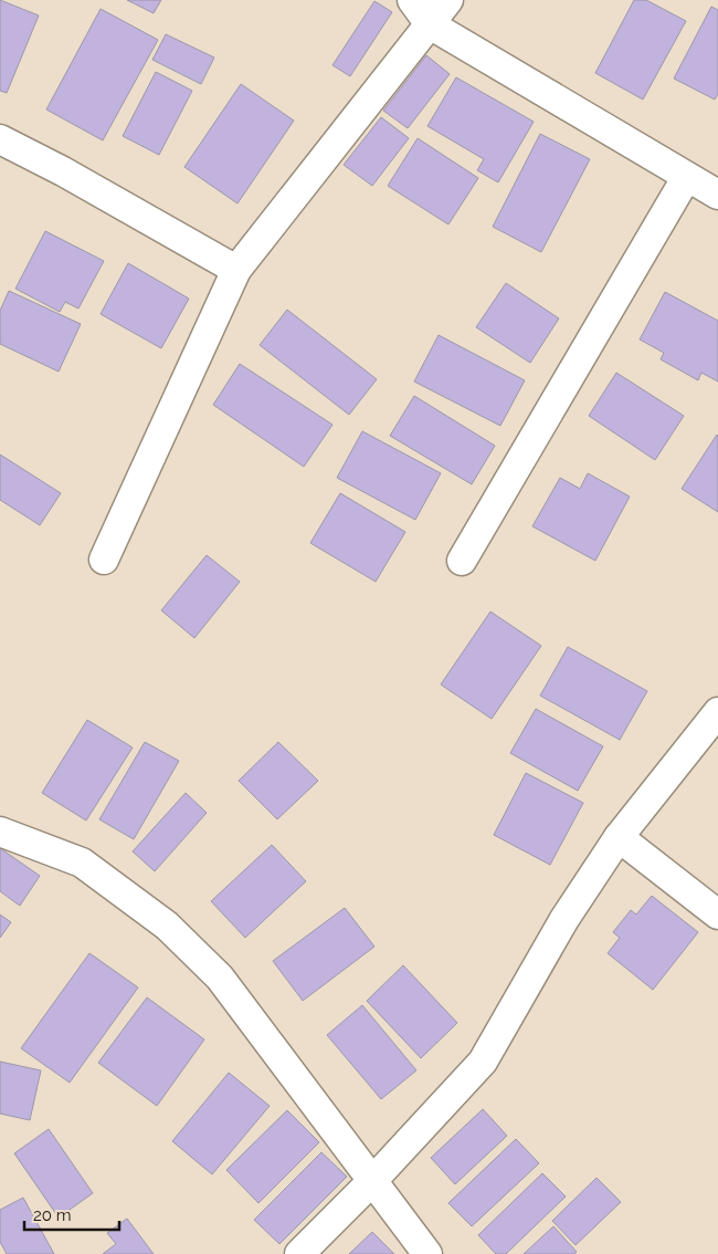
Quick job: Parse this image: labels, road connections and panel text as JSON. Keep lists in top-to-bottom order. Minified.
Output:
{"scale_bar":"20 m"}
